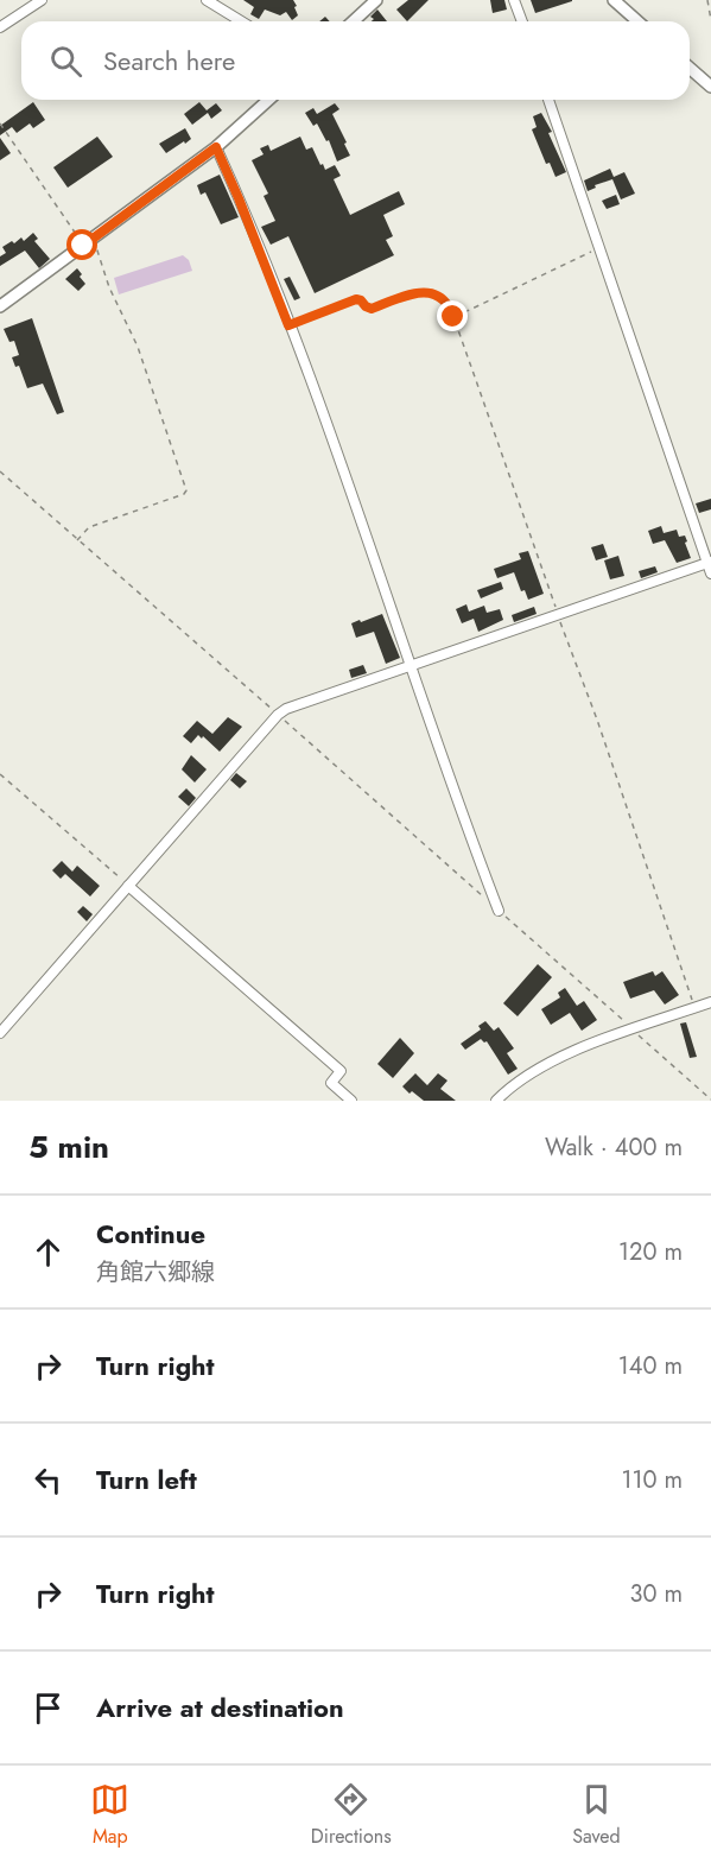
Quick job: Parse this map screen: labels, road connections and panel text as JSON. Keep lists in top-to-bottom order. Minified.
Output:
{"page":{"search":"Search here","heading":["5 min","Walk · 400 m"],"list":[["Continue","角館六郷線","120 m"],["Turn right","140 m"],["Turn left","110 m"],["Turn right","30 m"],"Arrive at destination"],"nav":["Map","Directions","Saved"]}}
